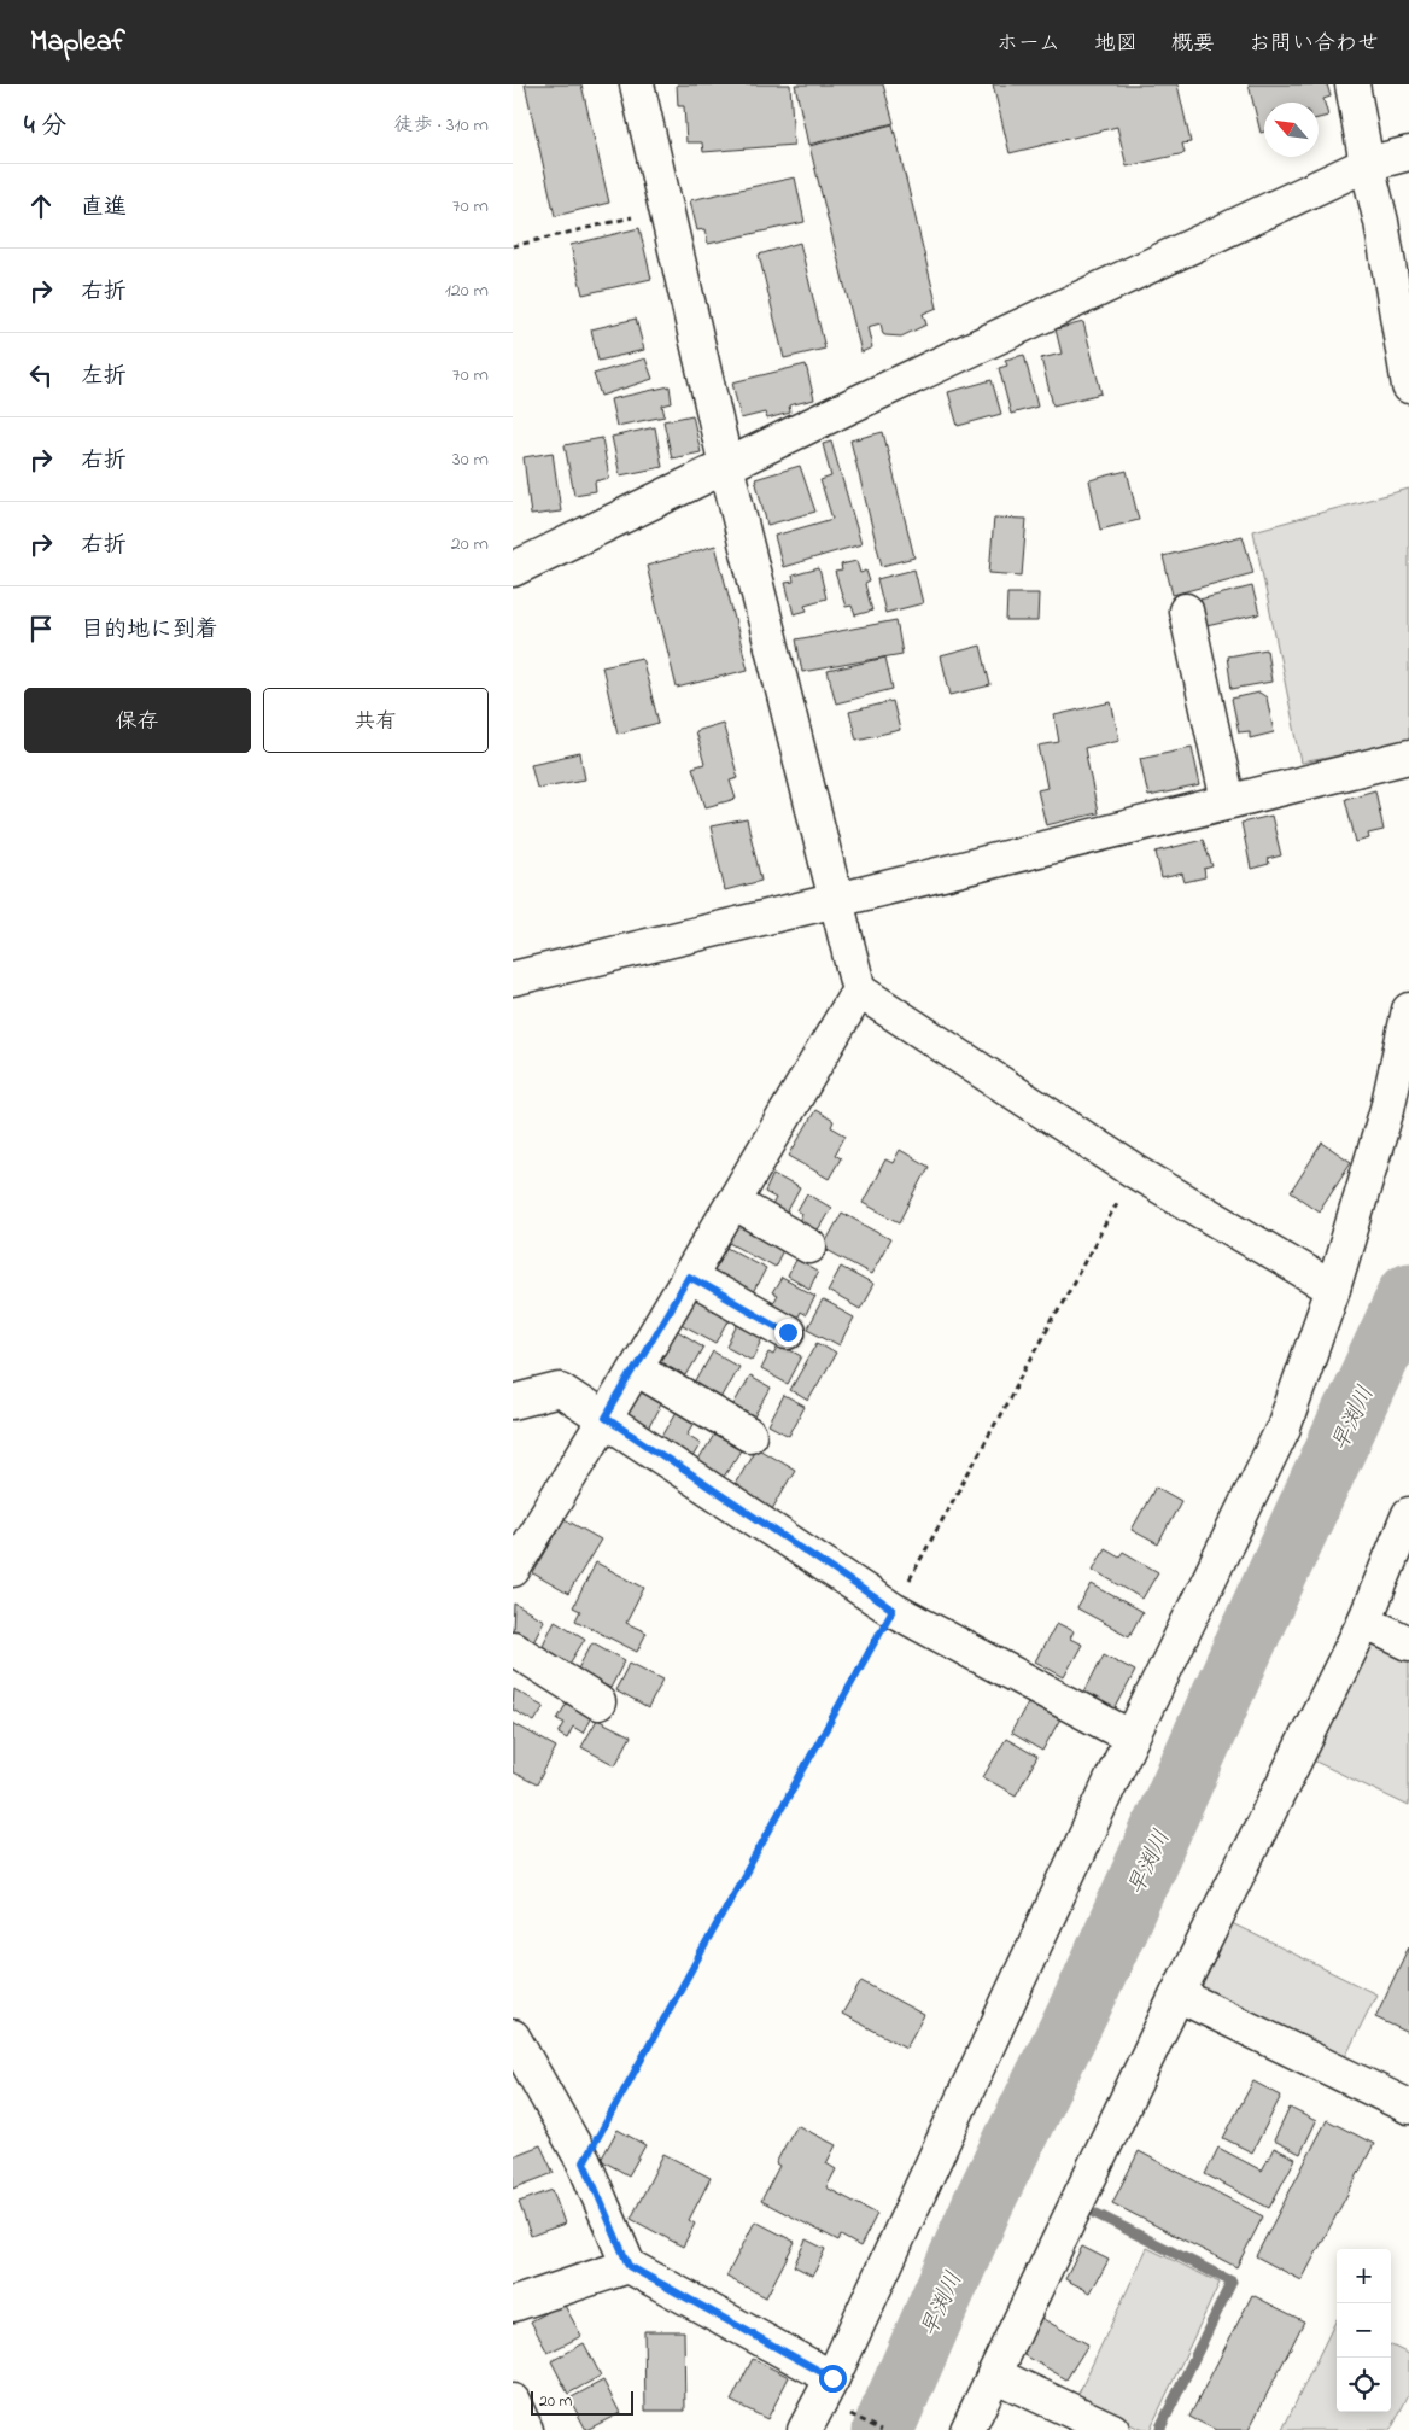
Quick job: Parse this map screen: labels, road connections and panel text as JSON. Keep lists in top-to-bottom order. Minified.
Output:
{"water":["早渕川"],"scale_bar":"20 m","north":"top left","page":{"header":"Mapleaf","nav":["ホーム","地図","概要","お問い合わせ"],"heading":["4 分","徒歩 · 310 m"],"list":[["直進","70 m"],["右折","120 m"],["左折","70 m"],["右折","30 m"],["右折","20 m"],"目的地に到着"],"buttons":["保存","共有"],"map_buttons":["+","−"],"scale":"20 m"}}
